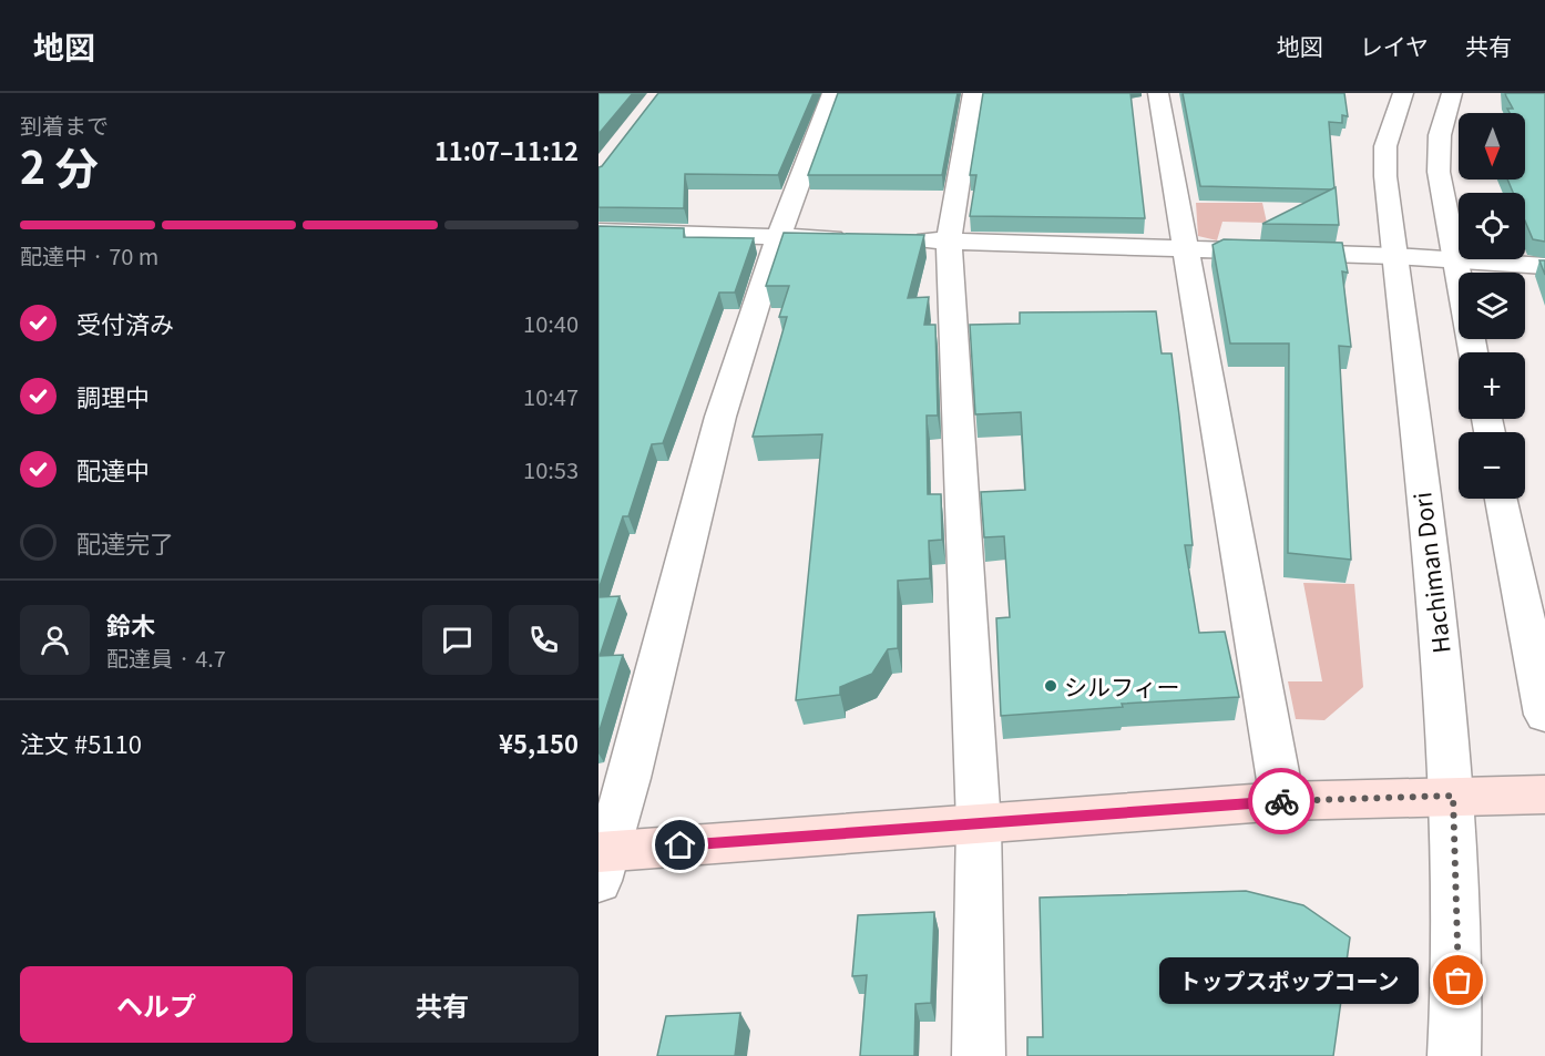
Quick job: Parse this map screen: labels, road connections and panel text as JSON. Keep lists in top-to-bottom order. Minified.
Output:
{"streets":{"street":["Hachiman Dori"]},"places":["シルフィー","トップスポップコーン"],"north":"bottom","page":{"header":"地図","nav":["地図","レイヤ","共有"],"heading":["2 分","到着まで","11:07–11:12"],"panel":["鈴木","配達員 · 4.7","注文 #5110","¥5,150"],"map_buttons":["+","−"],"bar":"配達中 · 70 m","list":[["受付済み","10:40"],["調理中","10:47"],["配達中","10:53"],"配達完了"],"buttons":["ヘルプ","共有"],"bubble":"トップスポップコーン"}}
